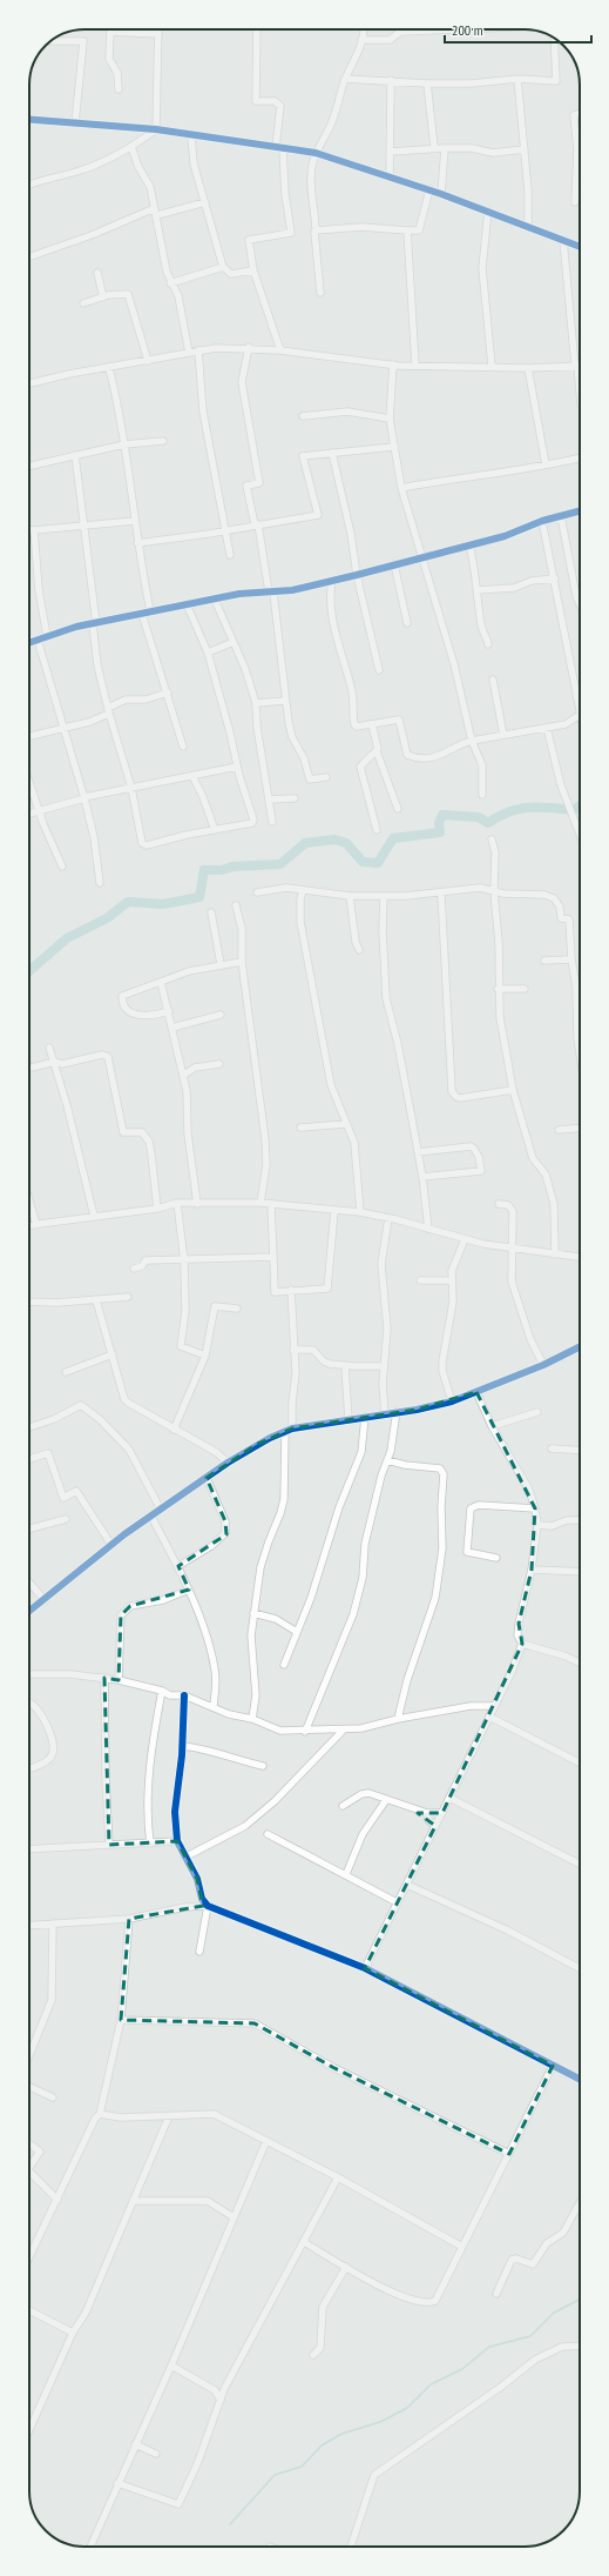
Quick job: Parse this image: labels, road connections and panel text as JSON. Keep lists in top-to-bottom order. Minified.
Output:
{"scale_bar":"200 m"}
